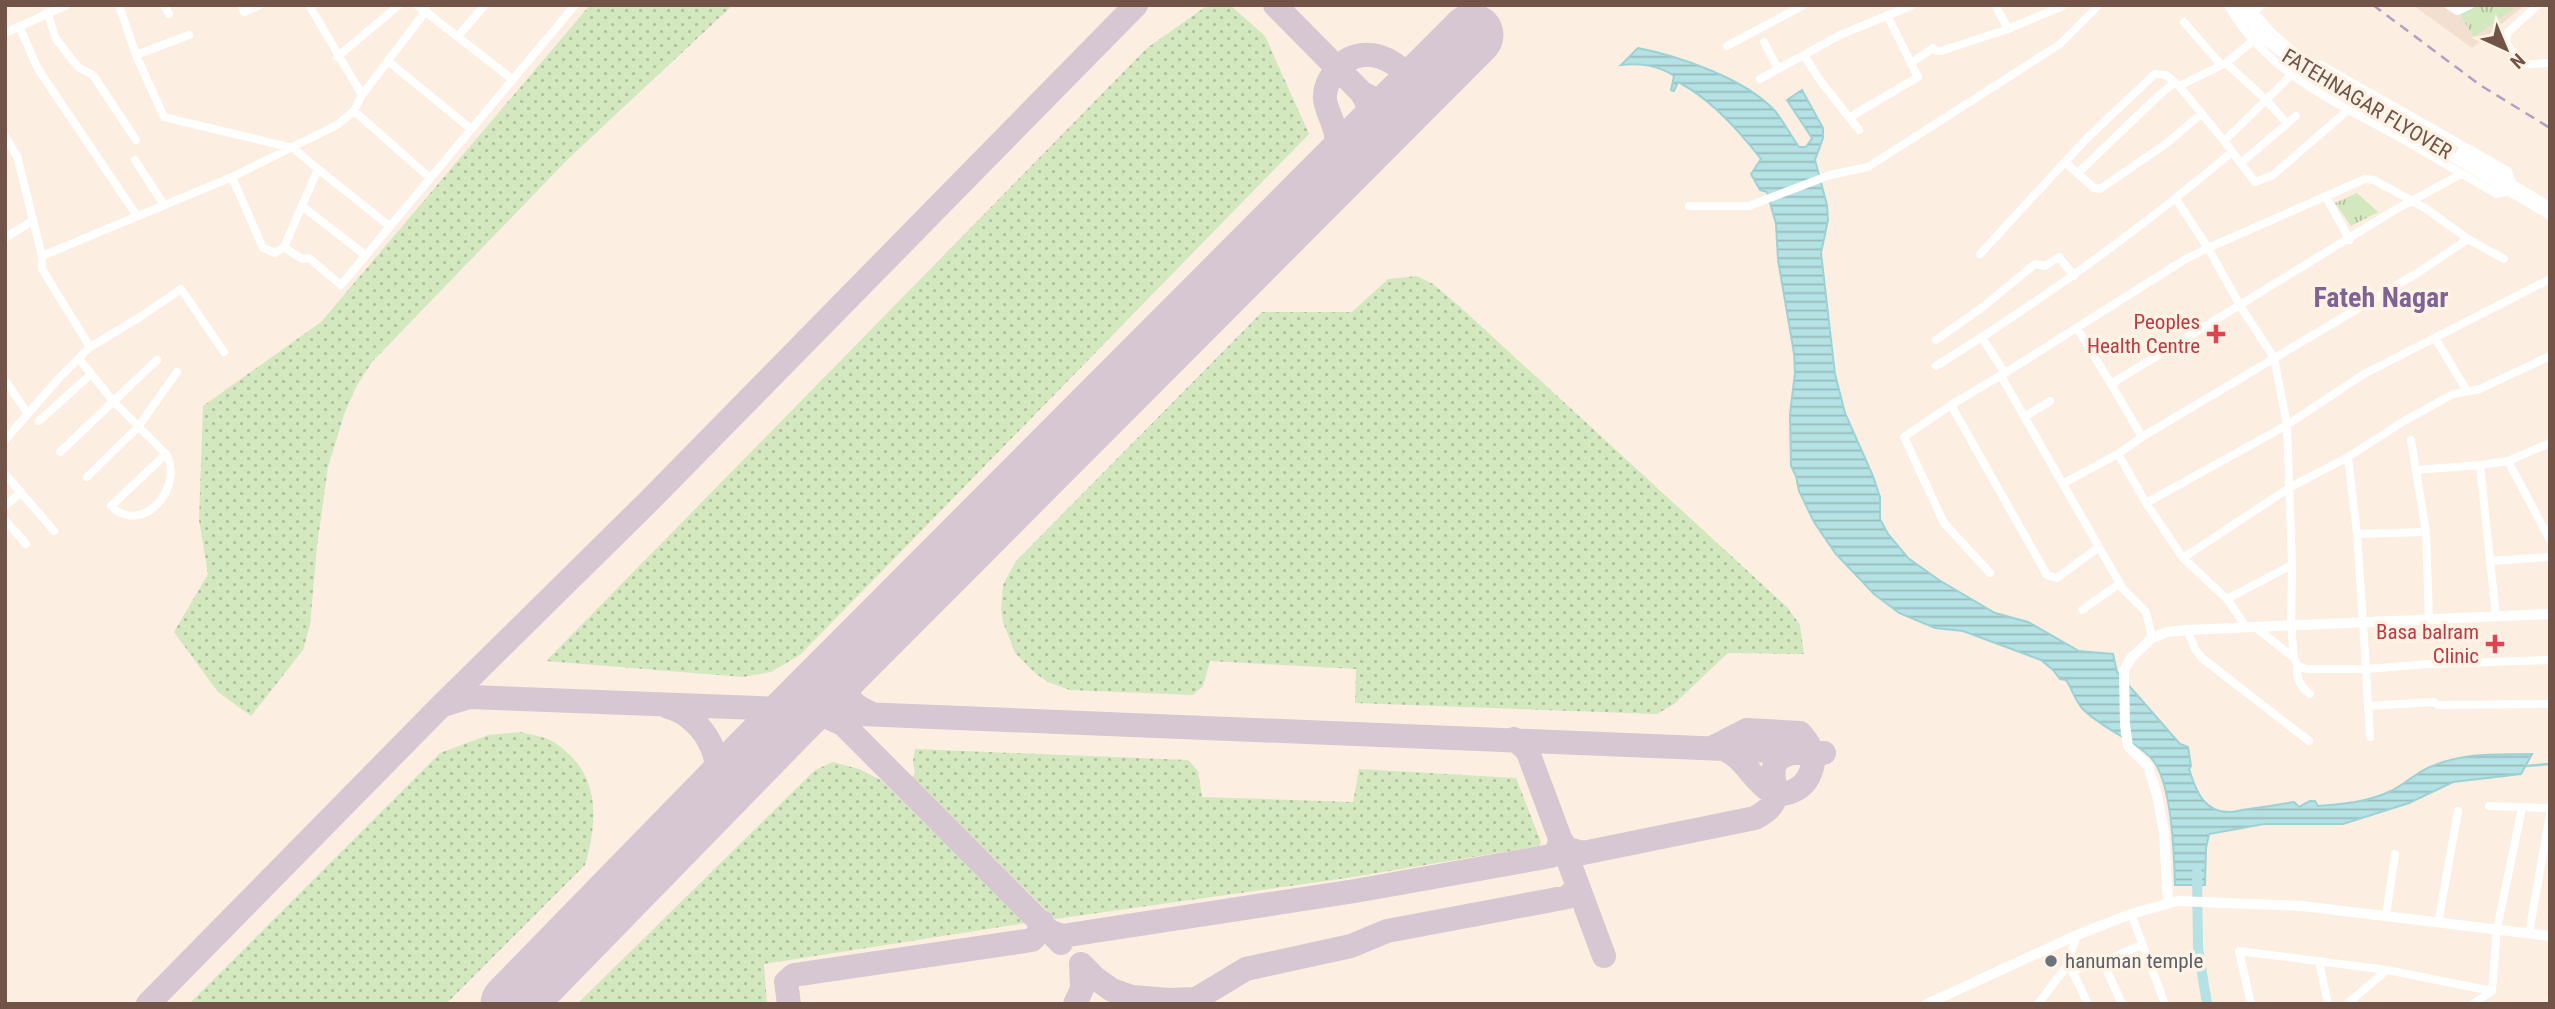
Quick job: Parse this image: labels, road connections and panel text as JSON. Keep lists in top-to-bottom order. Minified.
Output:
{"streets":{"main road":["FATEHNAGAR FLYOVER"]},"districts":["Fateh Nagar"],"places":{"health":["Peoples Health Centre","Basa balram Clinic"],"other":["hanuman temple"]},"north":"bottom right"}
